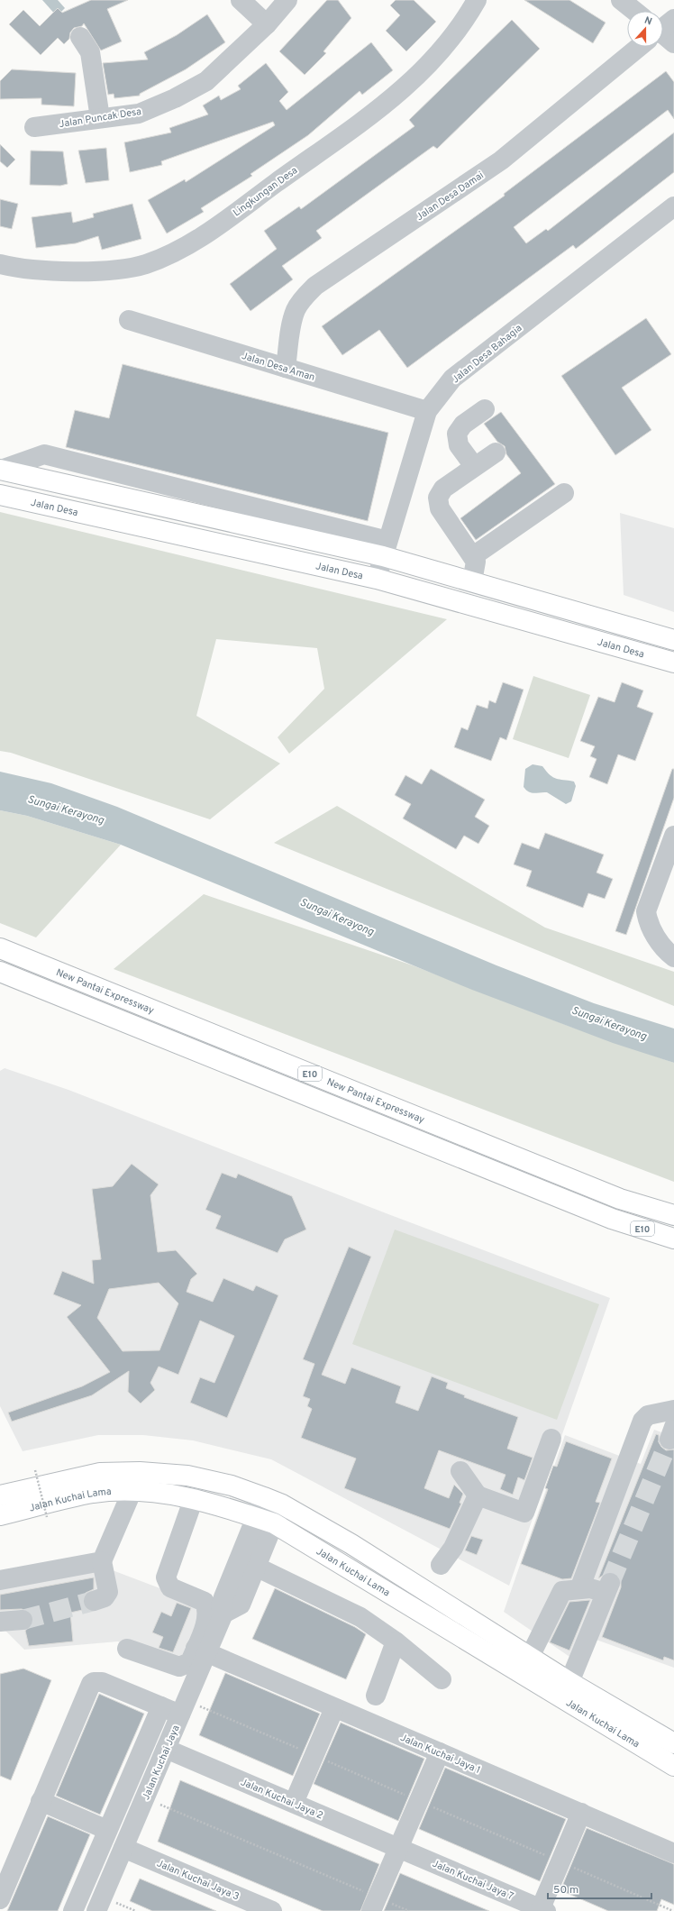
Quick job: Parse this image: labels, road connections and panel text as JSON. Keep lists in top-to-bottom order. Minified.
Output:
{"streets":{"main road":["Jalan Desa","New Pantai Expressway","E10","Jalan Kuchai Lama"],"street":["Jalan Puncak Desa","Lingkungan Desa","Jalan Desa Damai","Jalan Desa Bahagia","Jalan Desa Aman","Jalan Kuchai Jaya 1","Jalan Kuchai Jaya","Jalan Kuchai Jaya 2","Jalan Kuchai Jaya 3","Jalan Kuchai Jaya 7"]},"crossings":[["Jalan Desa Damai","Jalan Desa Aman"],["Jalan Desa Bahagia","Jalan Desa Aman"],["Jalan Desa Bahagia","Jalan Desa"],["Jalan Kuchai Lama","Jalan Kuchai Jaya"],["Jalan Kuchai Jaya 1","Jalan Kuchai Jaya"],["Jalan Kuchai Jaya","Jalan Kuchai Jaya 2"],["Jalan Kuchai Jaya","Jalan Kuchai Jaya 3"],["Jalan Kuchai Jaya 2","Jalan Kuchai Jaya 7"]],"water":["Sungai Kerayong"],"scale_bar":"50 m","north":"top"}
